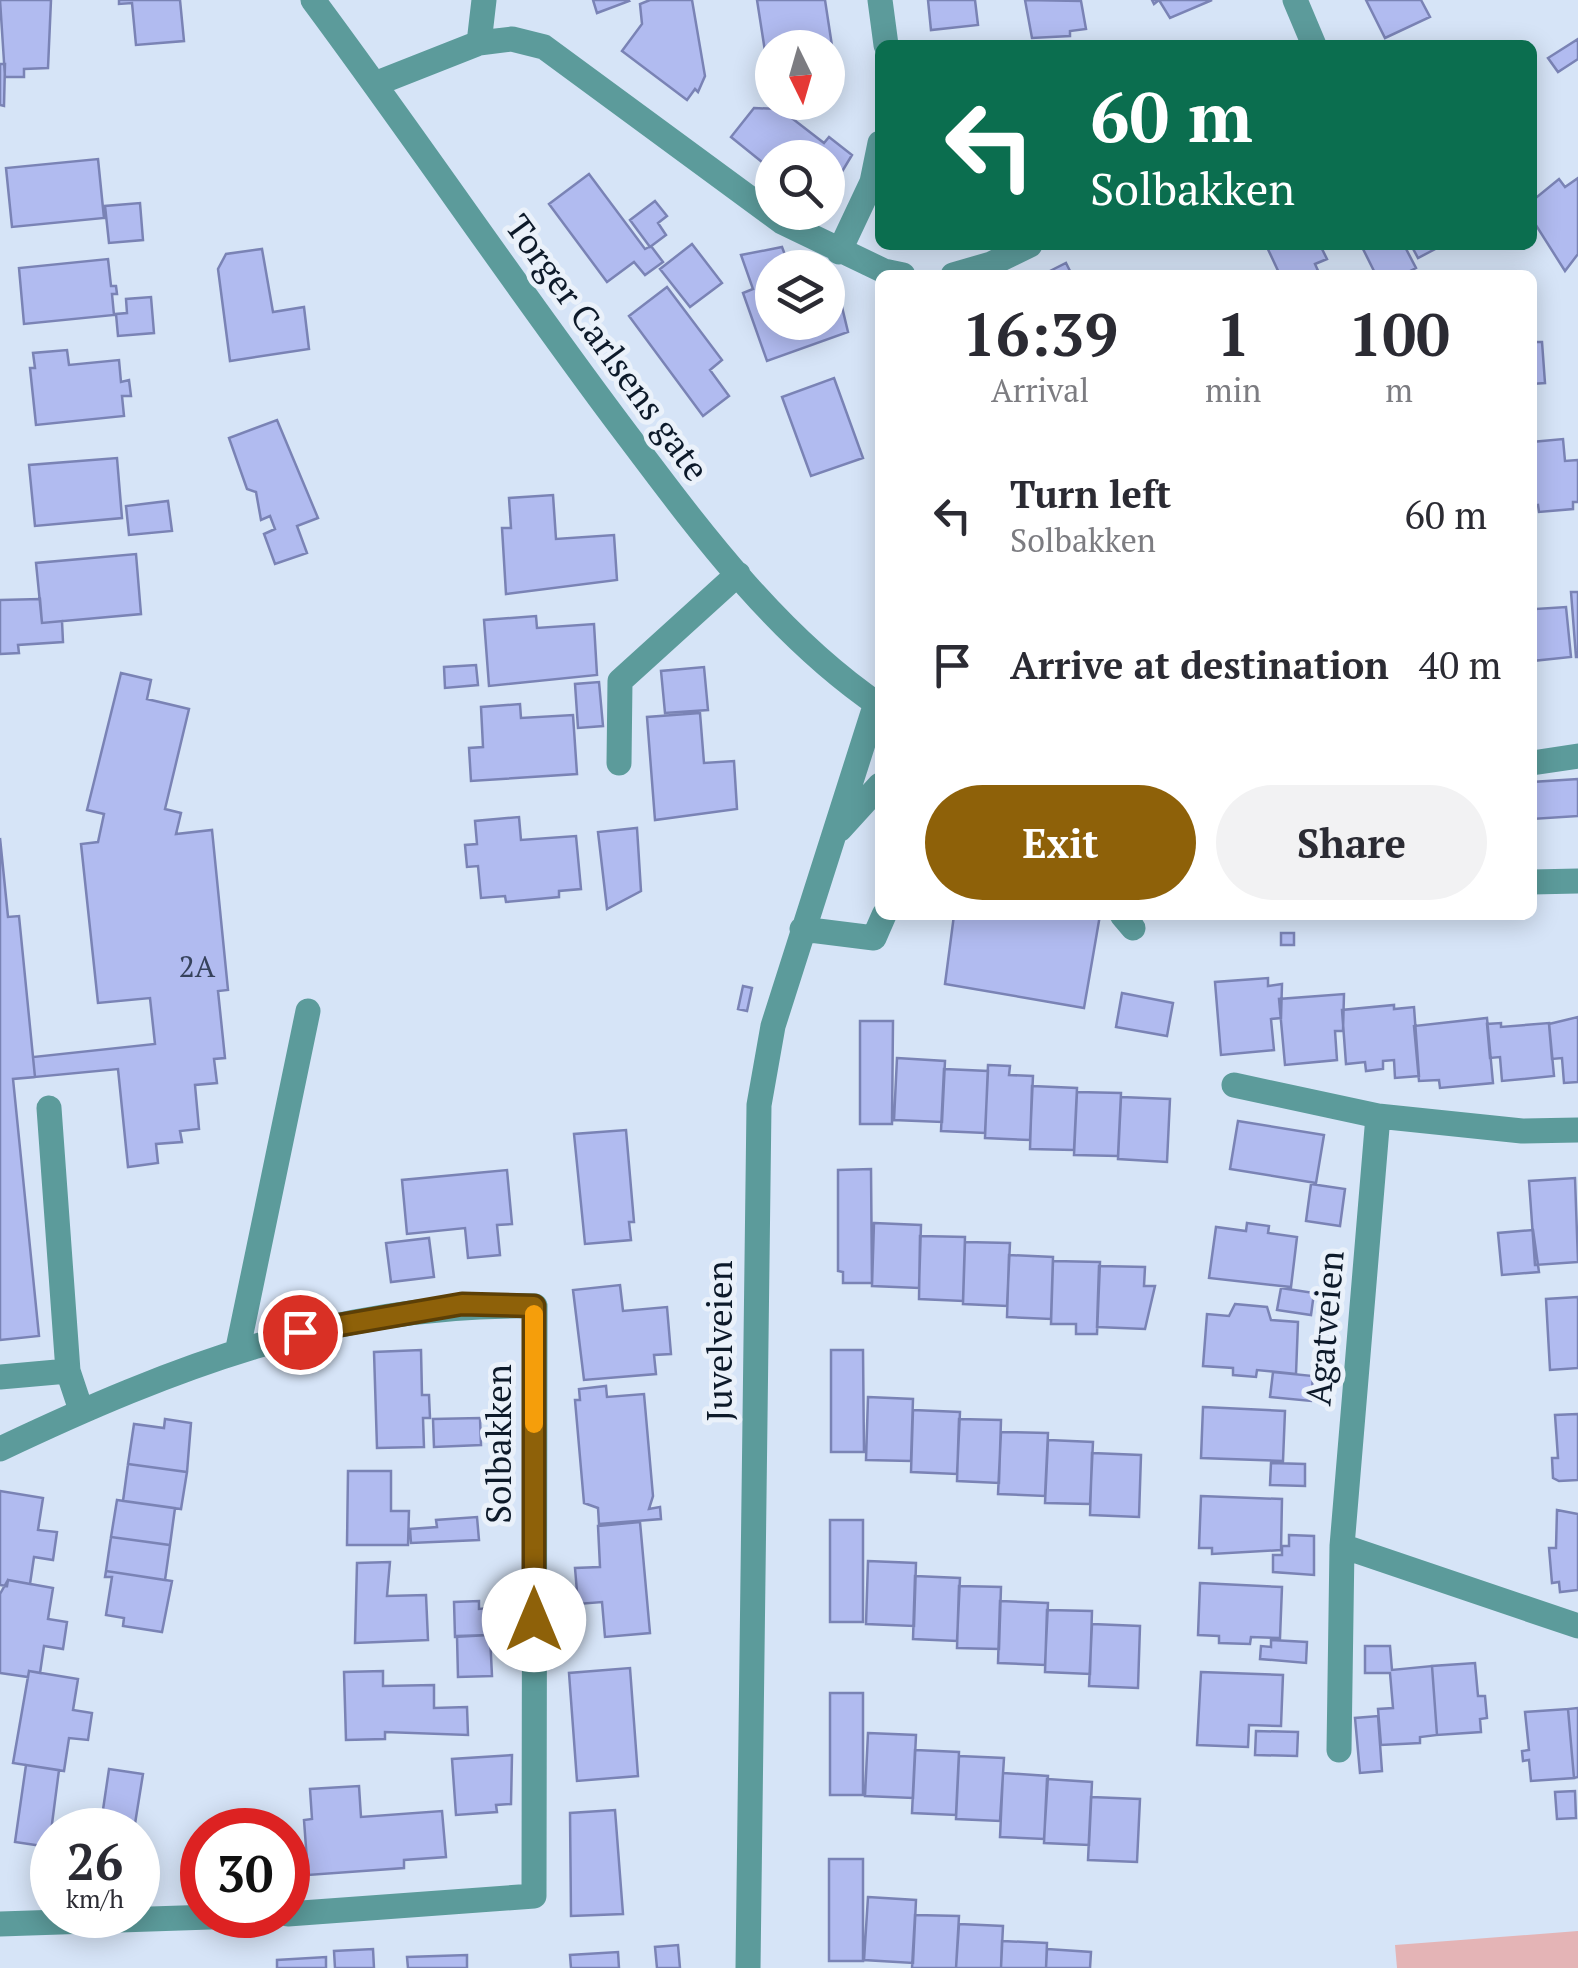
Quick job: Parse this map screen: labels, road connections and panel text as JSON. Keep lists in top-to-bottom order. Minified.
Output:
{"streets":{"street":["Torger Carlsens gate","Agatveien","Juvelveien","Solbakken"]},"house_numbers":["2A"],"north":"bottom","page":{"turn":["60 m","Solbakken"],"eta":["16:39","Arrival","1","min","100","m"],"list":[{"name":"Turn left","note":"Solbakken","value":"60 m"},{"name":"Arrive at destination","value":"40 m"}],"buttons":["Exit","Share"],"speed":"26 km/h","limit":"30"}}
